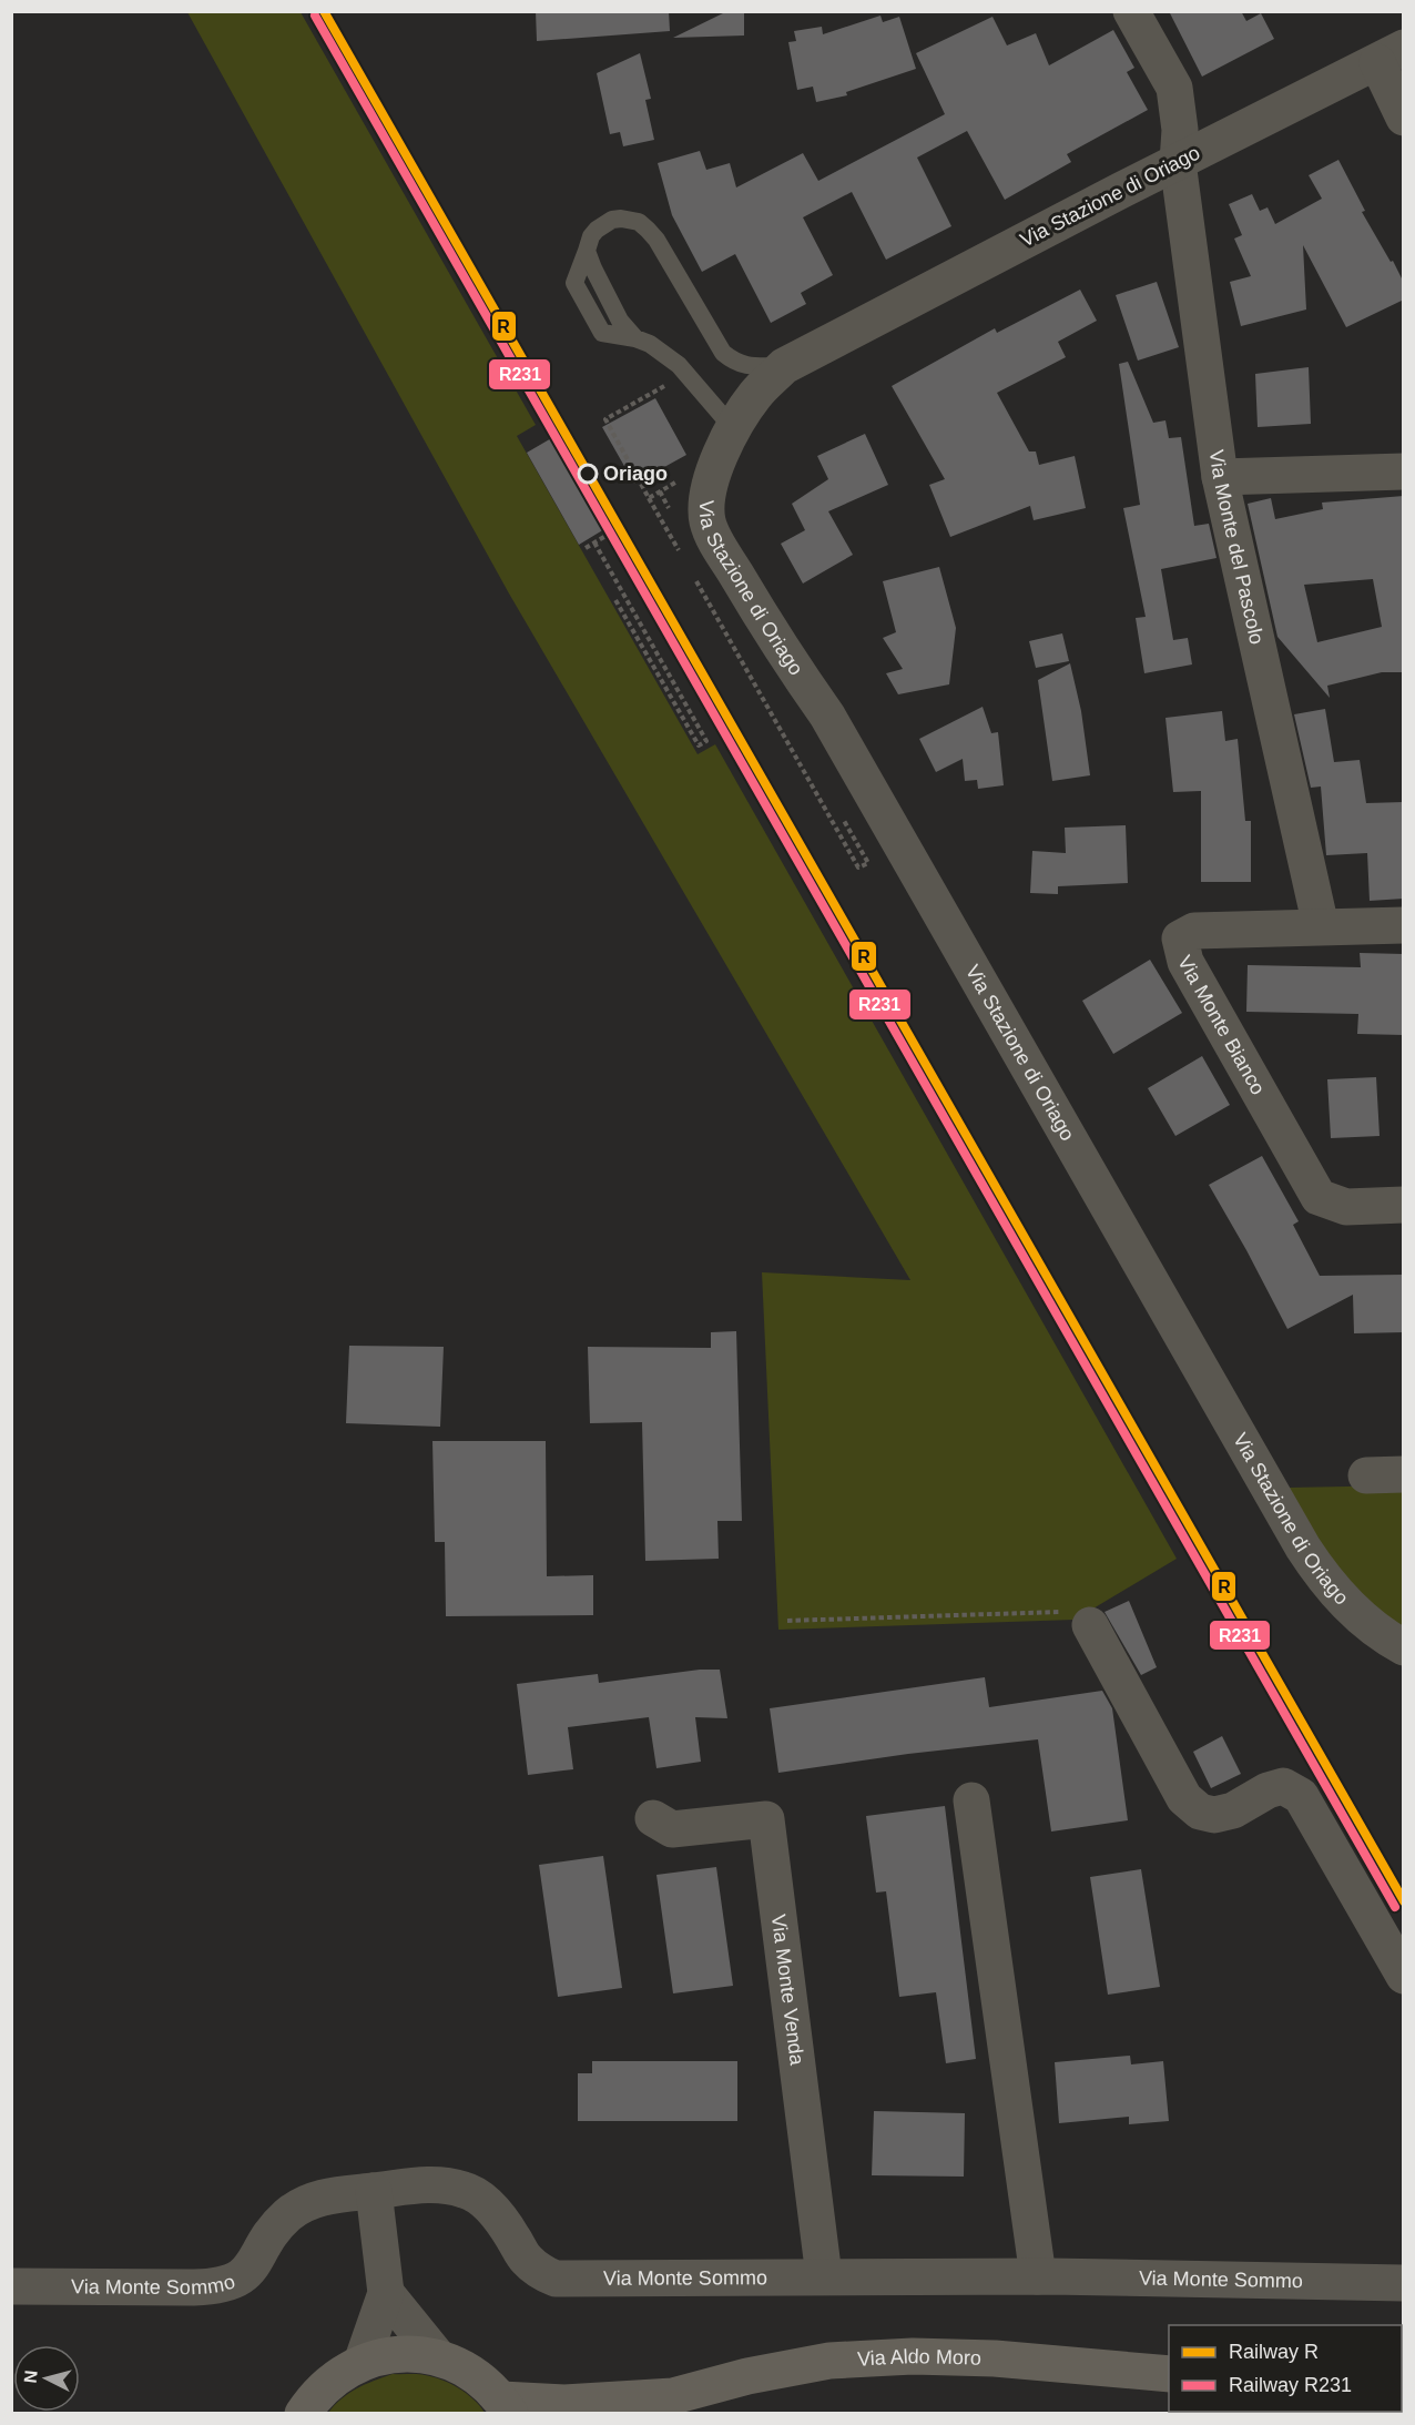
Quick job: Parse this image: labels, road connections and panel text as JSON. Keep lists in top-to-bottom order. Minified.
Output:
{"streets":{"main road":["Via Aldo Moro"],"street":["Via Stazione di Oriago","Via Monte del Pascolo","Via Monte Bianco","Via Monte Venda","Via Monte Sommo"]},"crossings":[["Via Stazione di Oriago","Via Monte del Pascolo"],["Via Monte del Pascolo","Via Monte Bianco"],["Via Monte Venda","Via Monte Sommo"]],"places":["Oriago"],"lines":["rail line R","rail line R231"],"legend":["Railway R","Railway R231"],"north":"left"}
